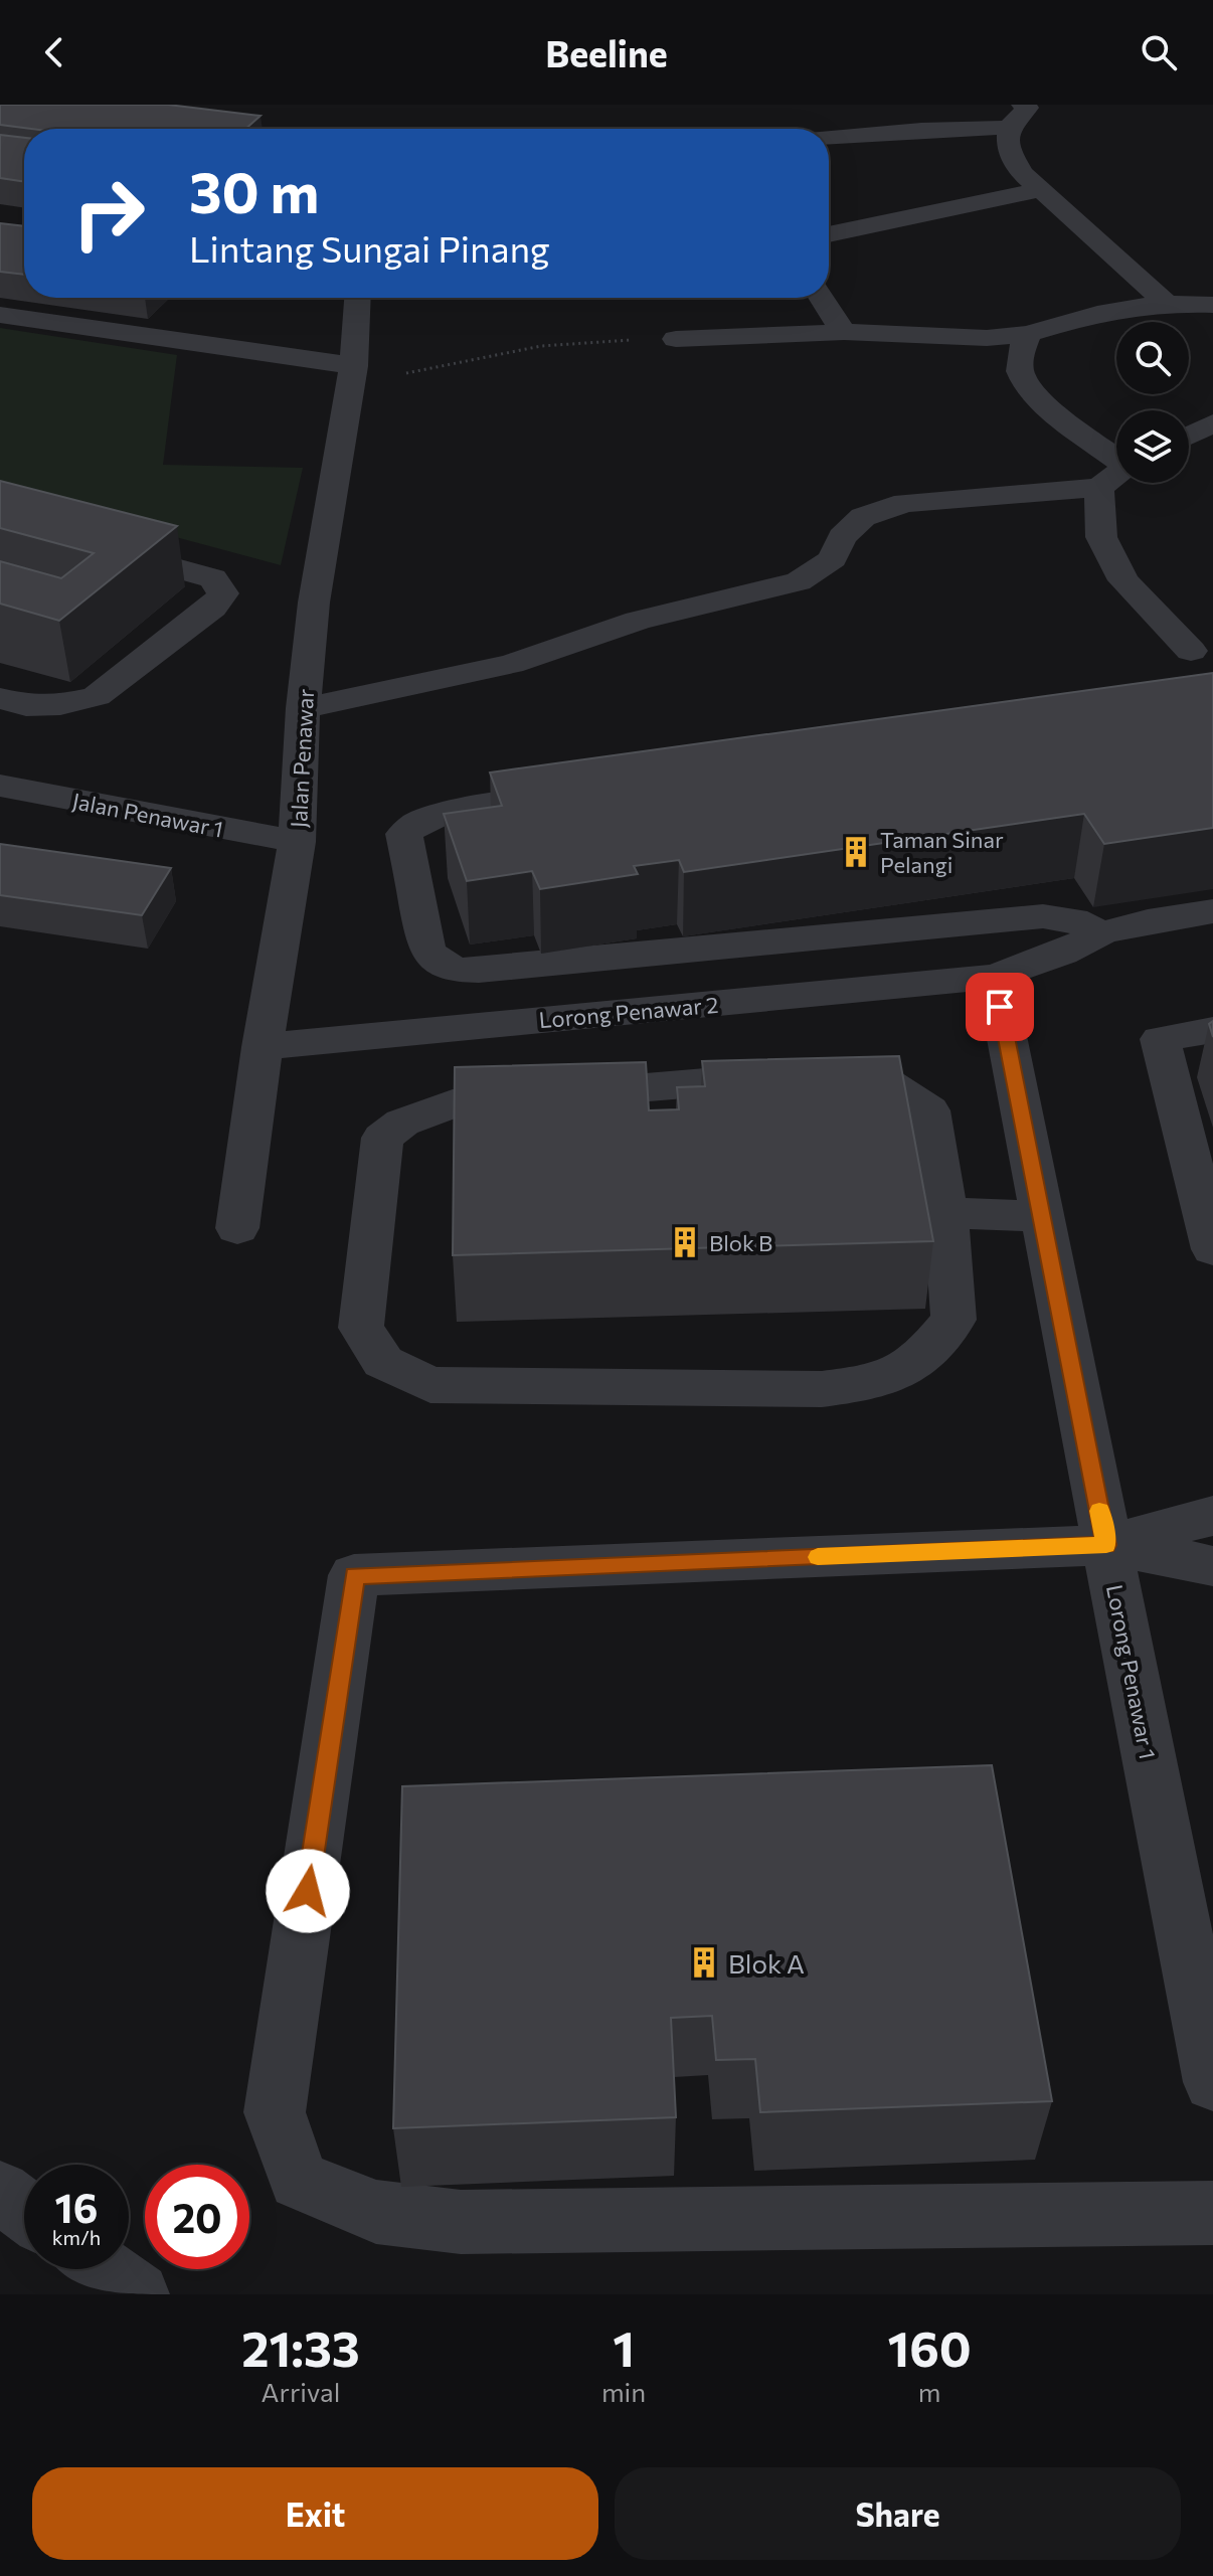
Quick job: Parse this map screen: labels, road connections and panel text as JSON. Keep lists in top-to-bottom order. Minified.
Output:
{"streets":{"street":["Jalan Penawar","Jalan Penawar 1","Lorong Penawar 2","Lorong Penawar 1"]},"crossings":[["Jalan Penawar","Jalan Penawar 1"],["Jalan Penawar","Lorong Penawar 2"],["Lorong Penawar 2","Lorong Penawar 1"]],"places":{"building":["Taman Sinar Pelangi","Blok B","Blok A"]},"page":{"header":"Beeline","turn":["30 m","Lintang Sungai Pinang"],"speed":"16 km/h","limit":"20","eta":["21:33","Arrival","1","min","160","m"],"buttons":["Exit","Share"]}}
